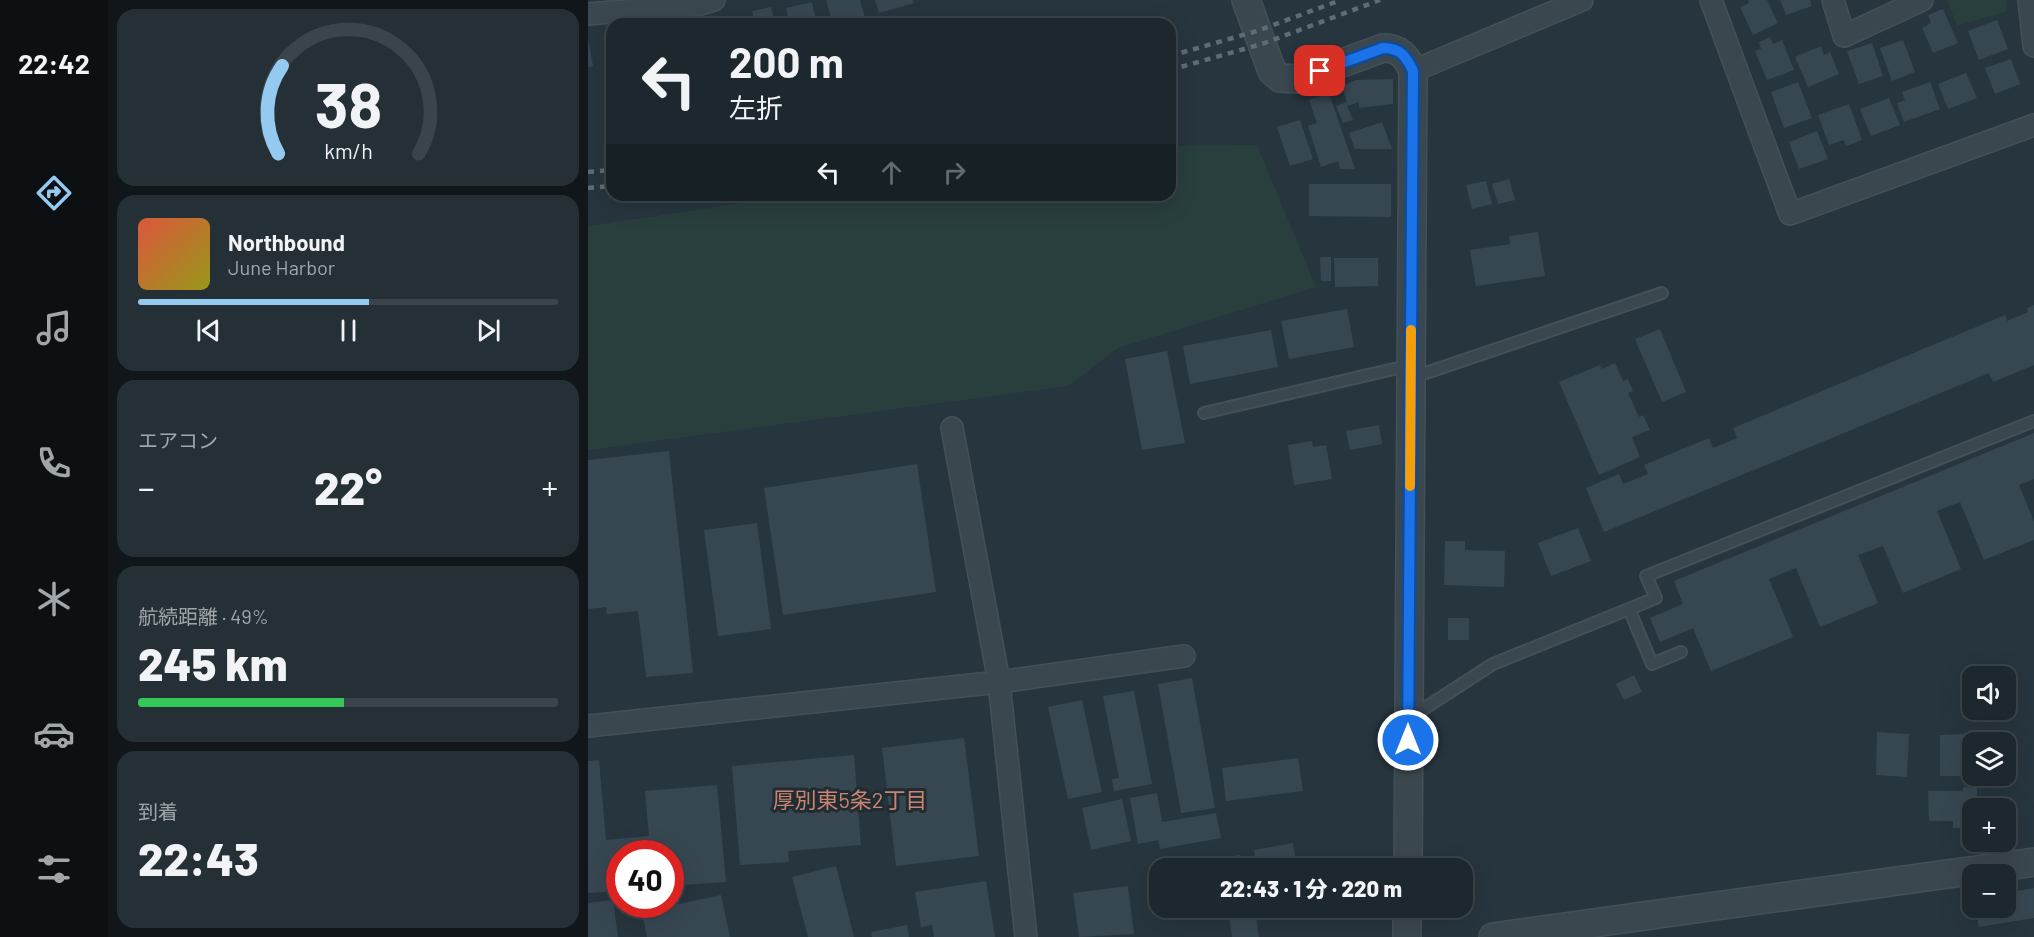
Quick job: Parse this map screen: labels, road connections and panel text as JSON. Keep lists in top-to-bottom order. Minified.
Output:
{"districts":["厚別東5条2丁目"],"page":{"tabs":"22:42","turn":["200 m","左折"],"song":["Northbound","June Harbor"],"tile":["エアコン",["航続距離 · 49%","245 km"],["到着","22:43"]],"heat":["−","22°","+"],"map_buttons":["+","−"],"limit":"40","trip":"22:43 · 1 分 · 220 m","gauge":["38","km/h"]}}
